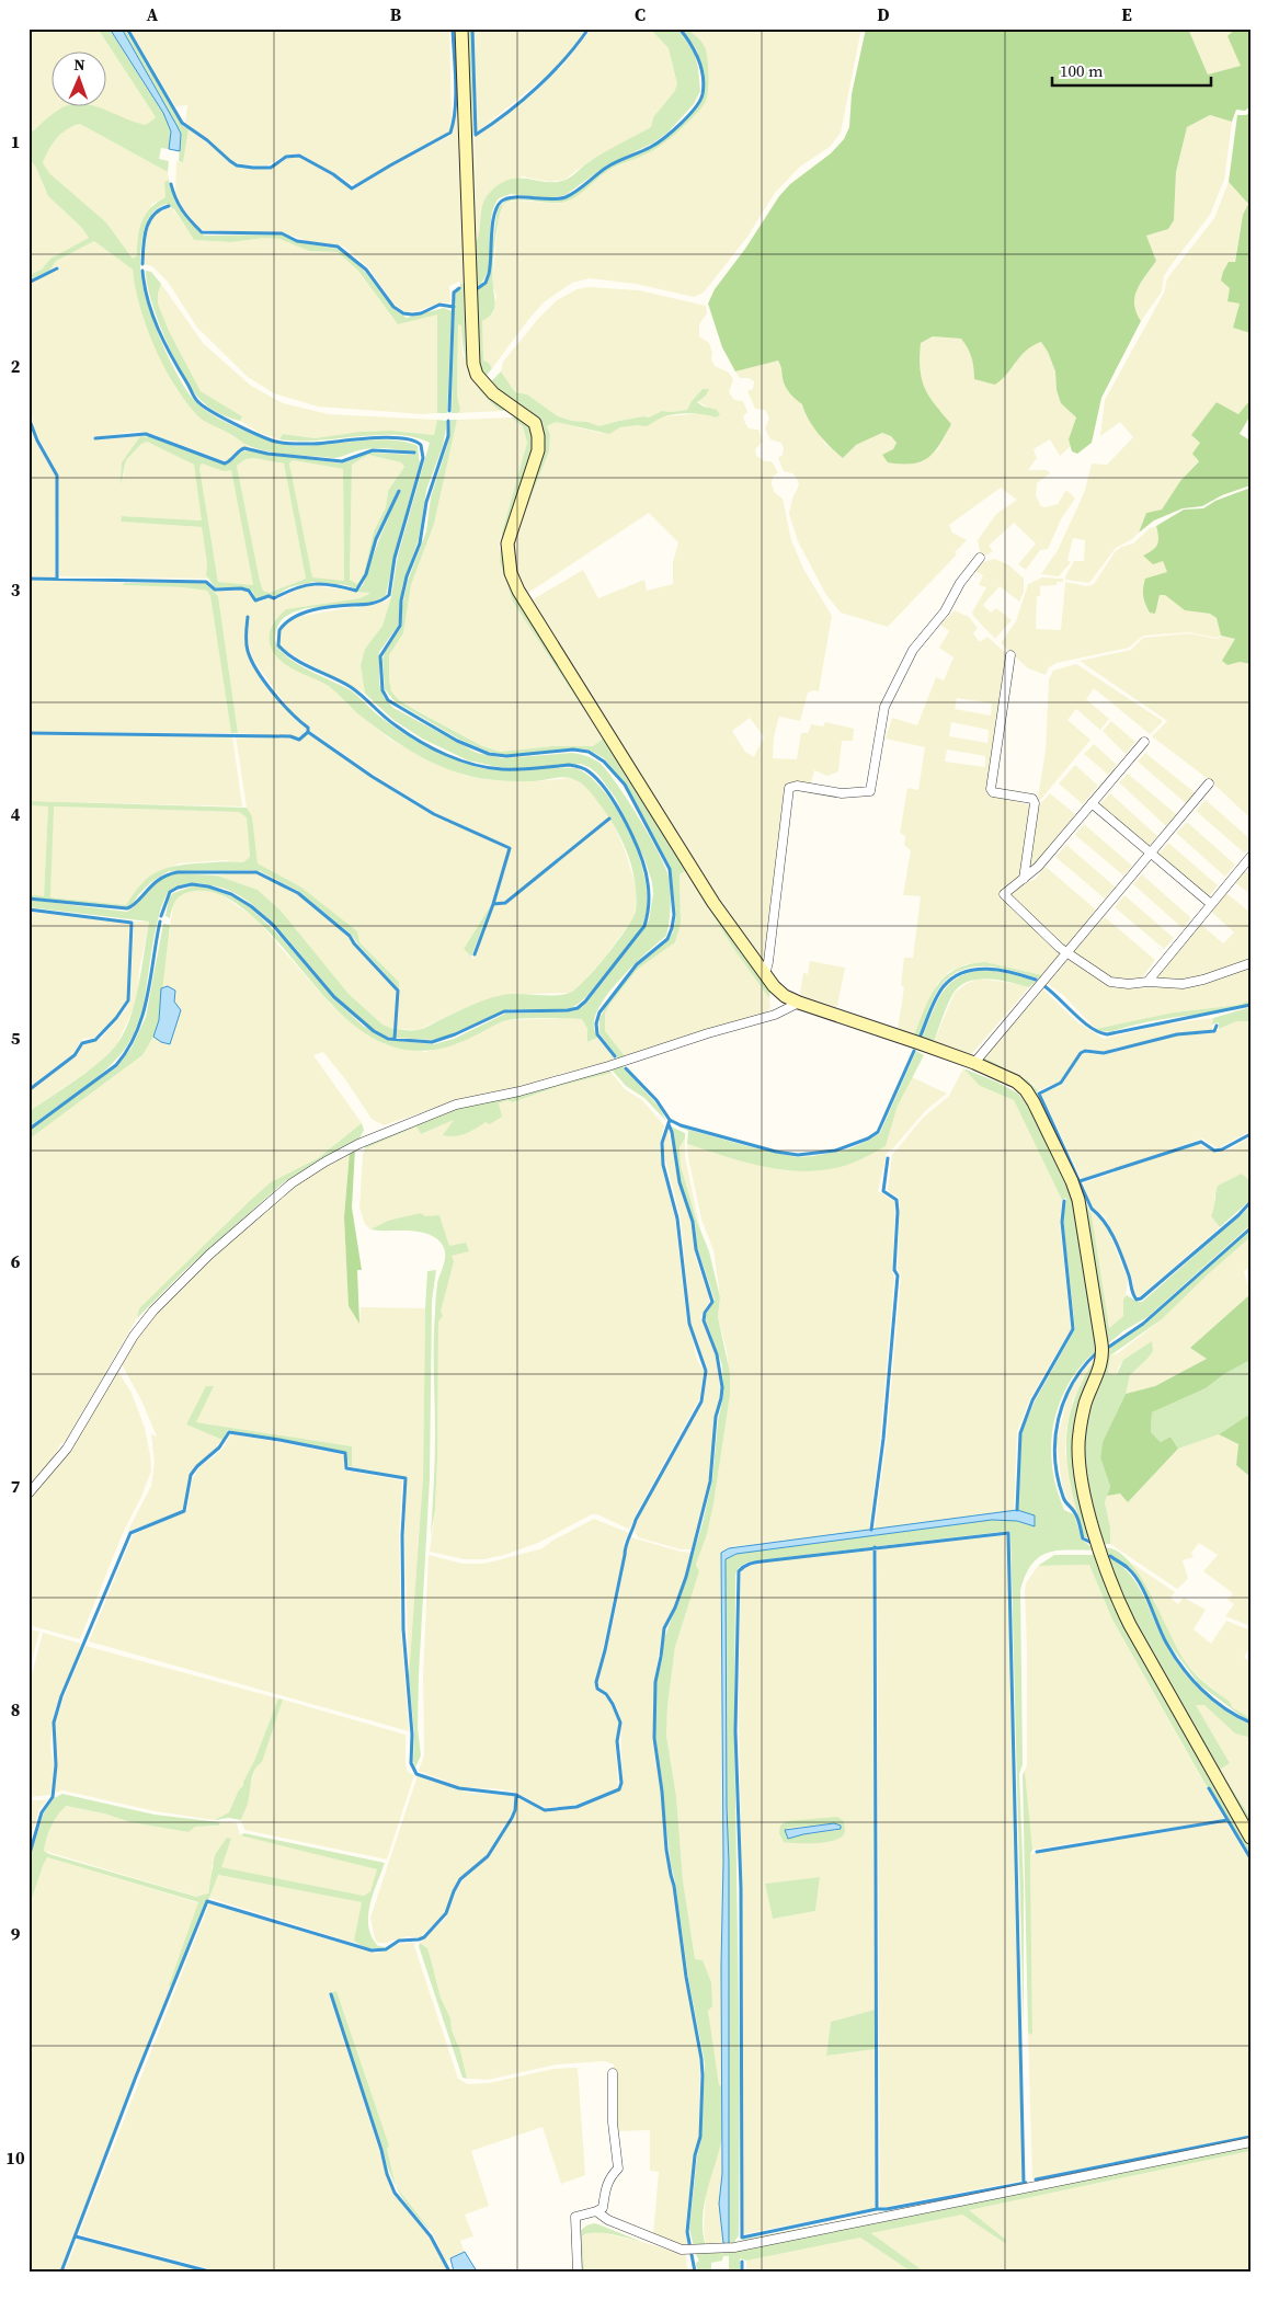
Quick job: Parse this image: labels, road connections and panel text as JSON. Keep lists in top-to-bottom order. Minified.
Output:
{"scale_bar":"100 m","north":"top","grid":{"columns":["A","B","C","D","E"],"rows":["1","2","3","4","5","6","7","8","9","10"]}}
